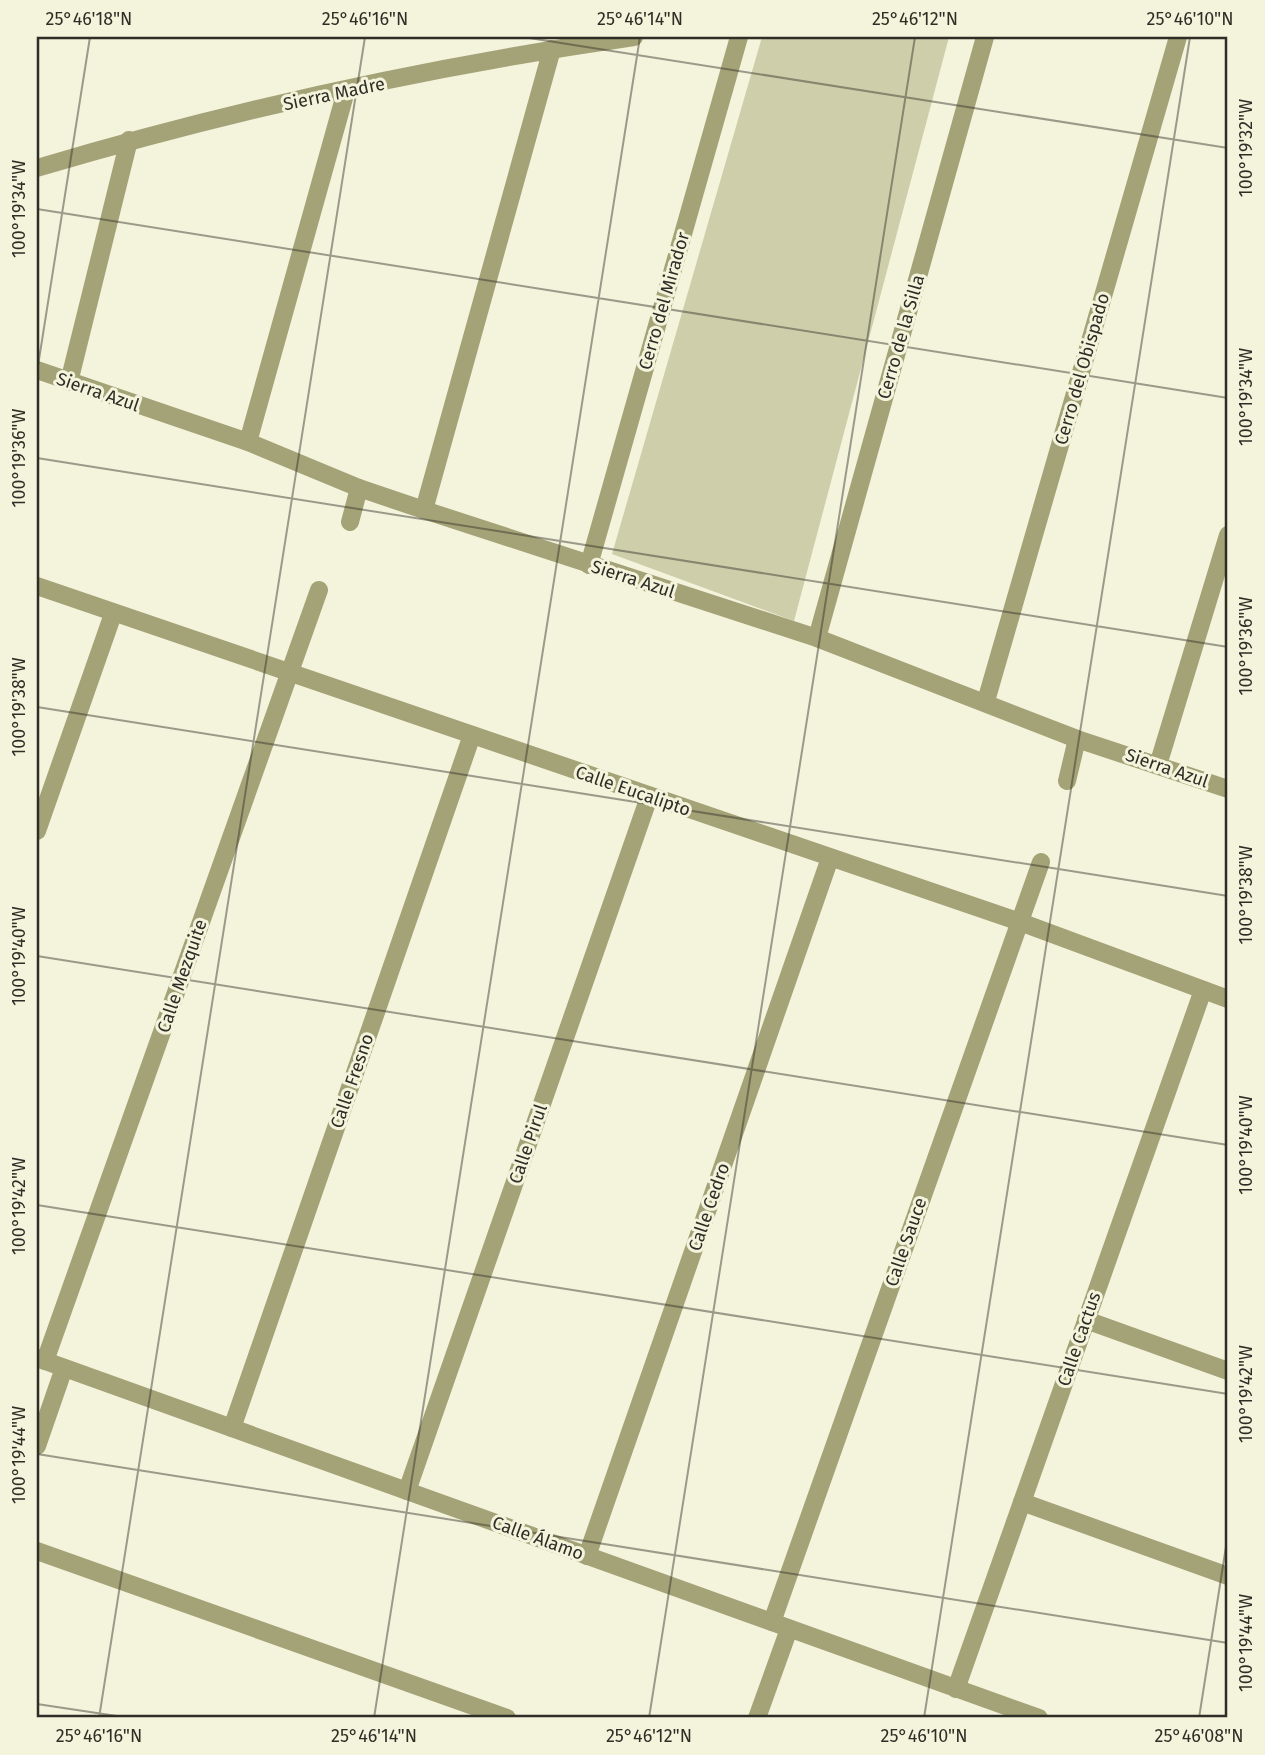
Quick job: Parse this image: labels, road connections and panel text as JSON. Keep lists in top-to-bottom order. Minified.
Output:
{"streets":{"street":["Sierra Madre","Cerro del Mirador","Cerro de la Silla","Cerro del Obispado","Sierra Azul","Calle Eucalipto","Calle Mezquite","Calle Fresno","Calle Pirul","Calle Cedro","Calle Sauce","Calle Cactus","Calle Álamo"]},"crossings":[["Cerro del Mirador","Sierra Azul"],["Cerro de la Silla","Sierra Azul"],["Cerro del Obispado","Sierra Azul"],["Calle Eucalipto","Calle Mezquite"],["Calle Eucalipto","Calle Fresno"],["Calle Eucalipto","Calle Pirul"],["Calle Eucalipto","Calle Cedro"],["Calle Eucalipto","Calle Sauce"],["Calle Eucalipto","Calle Cactus"],["Calle Mezquite","Calle Álamo"],["Calle Fresno","Calle Álamo"],["Calle Pirul","Calle Álamo"],["Calle Cedro","Calle Álamo"],["Calle Sauce","Calle Álamo"],["Calle Cactus","Calle Álamo"]],"coordinates":["25°46'18\"N","25°46'16\"N","25°46'14\"N","25°46'12\"N","25°46'10\"N","100°19'32\"W","100°19'34\"W","100°19'36\"W","100°19'38\"W","100°19'40\"W","100°19'42\"W","100°19'44\"W","25°46'08\"N"]}
